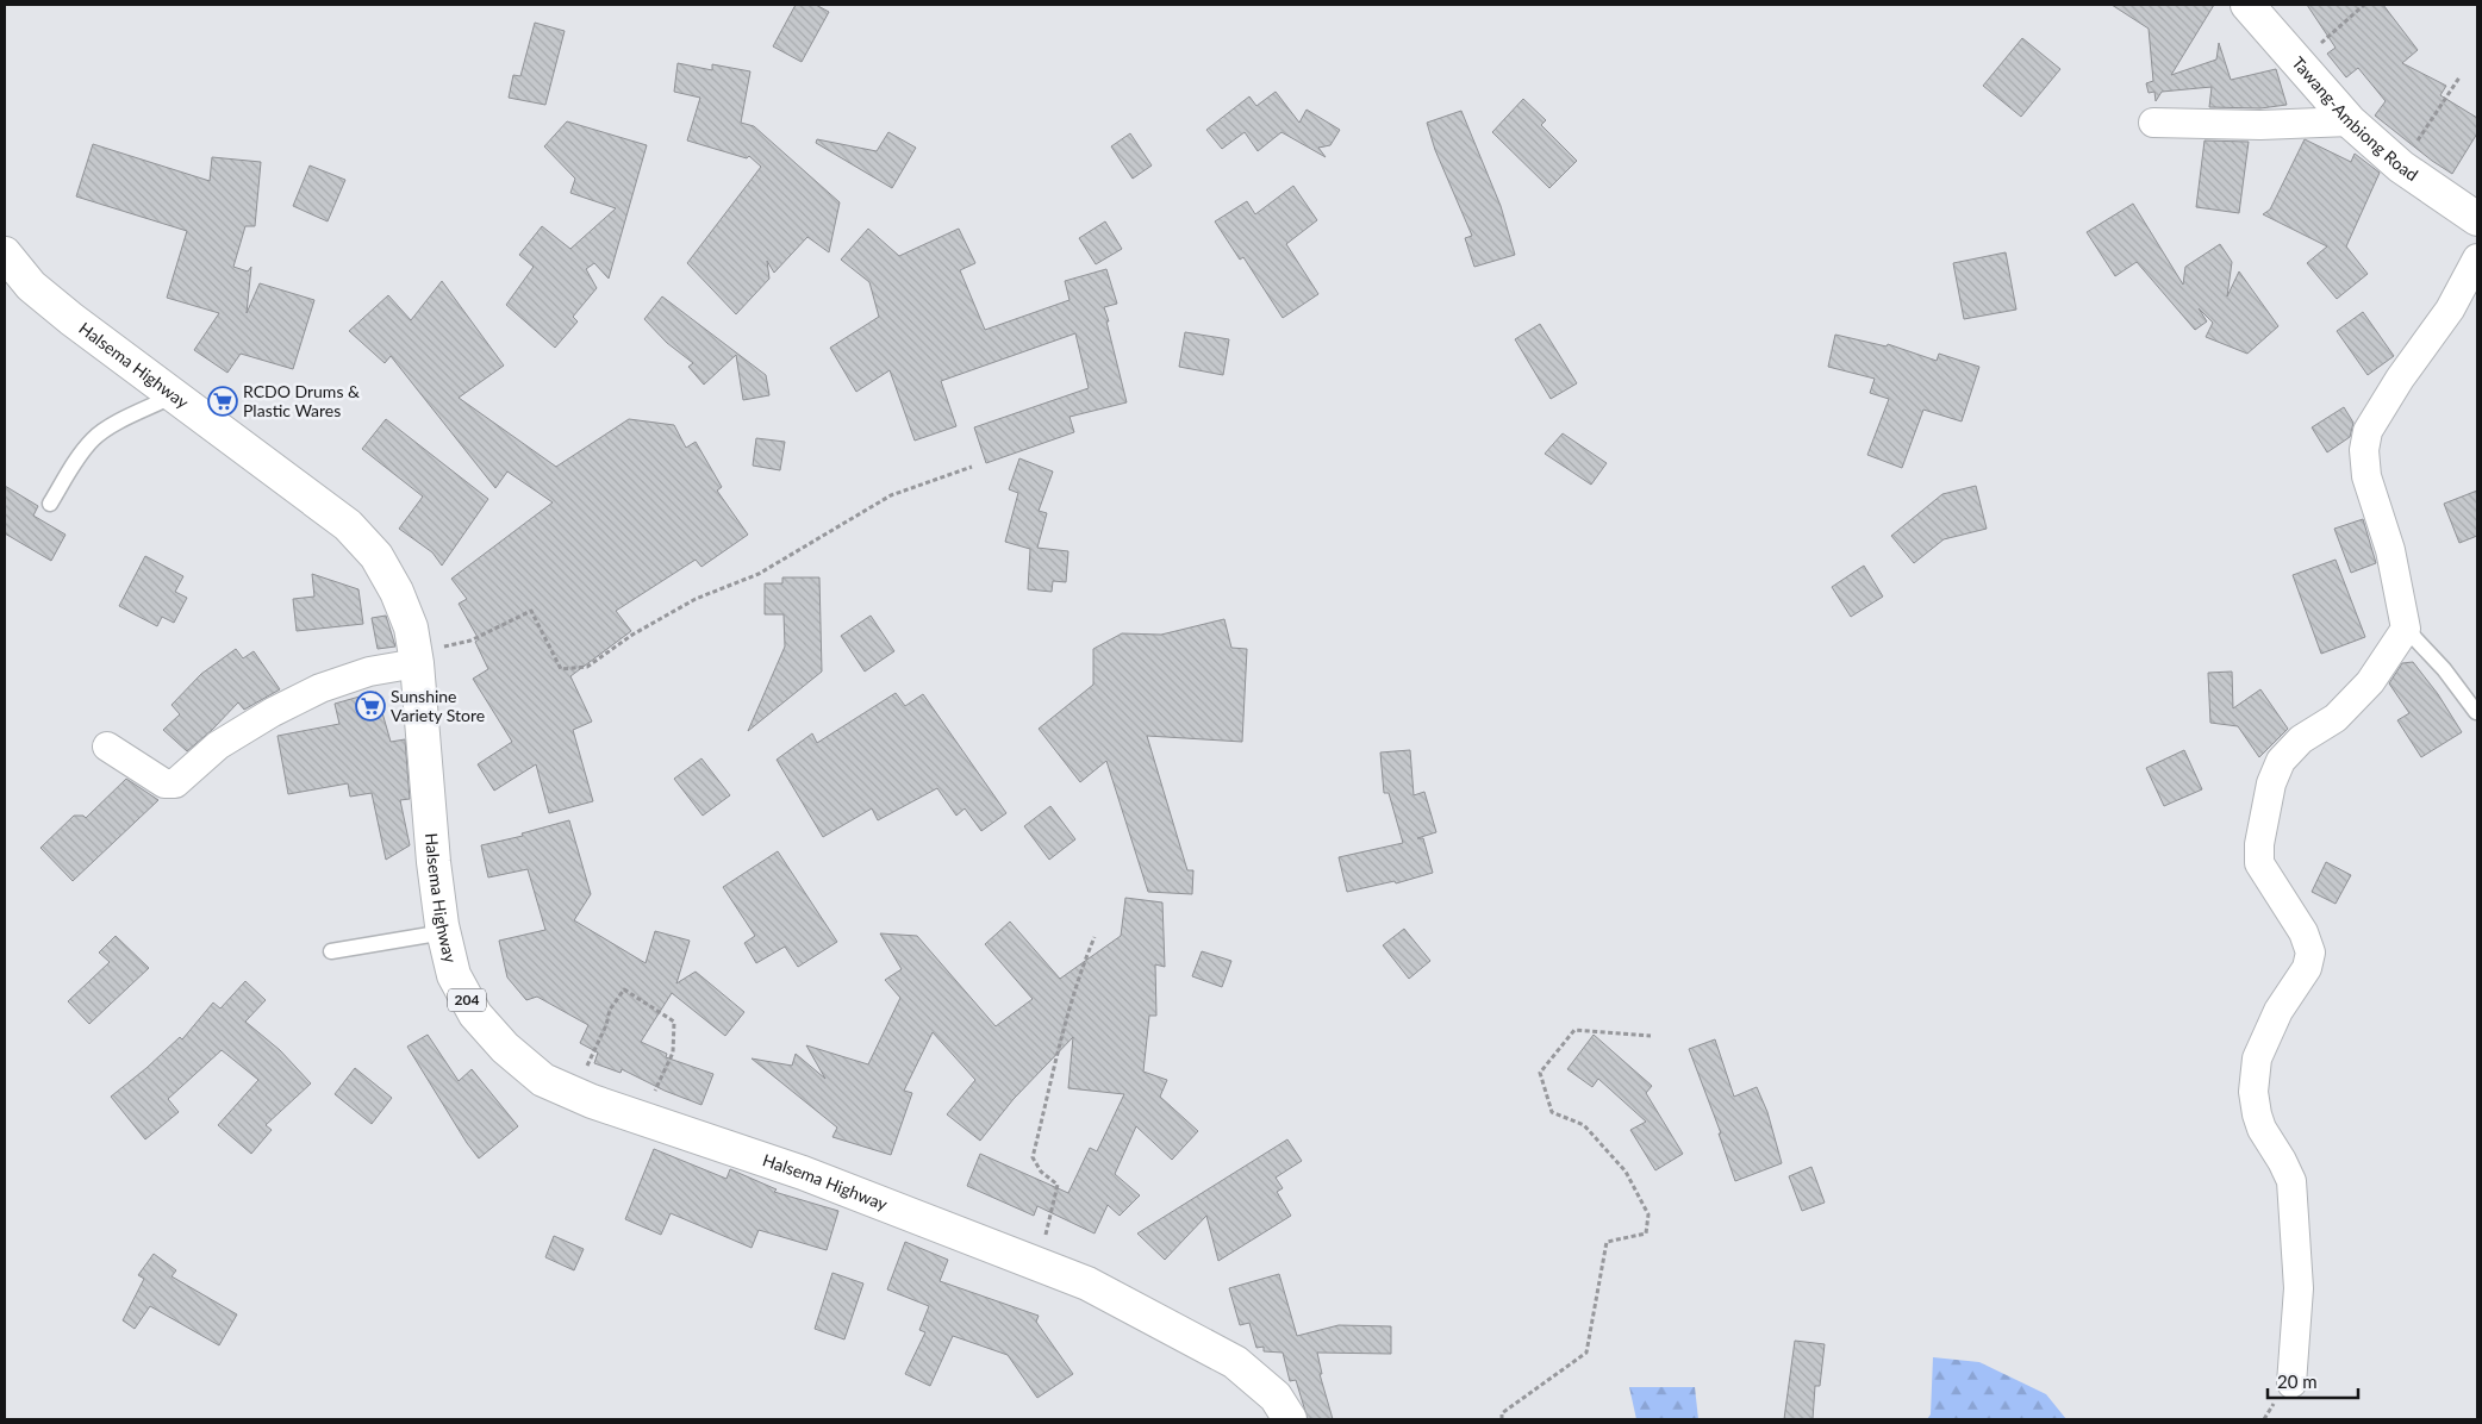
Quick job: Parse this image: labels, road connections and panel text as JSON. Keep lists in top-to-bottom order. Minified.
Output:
{"streets":{"main road":["Tawang-Ambiong Road","Halsema Highway","204"]},"places":{"supermarket":["RCDO Drums & Plastic Wares","Sunshine Variety Store"]},"scale_bar":"20 m"}
